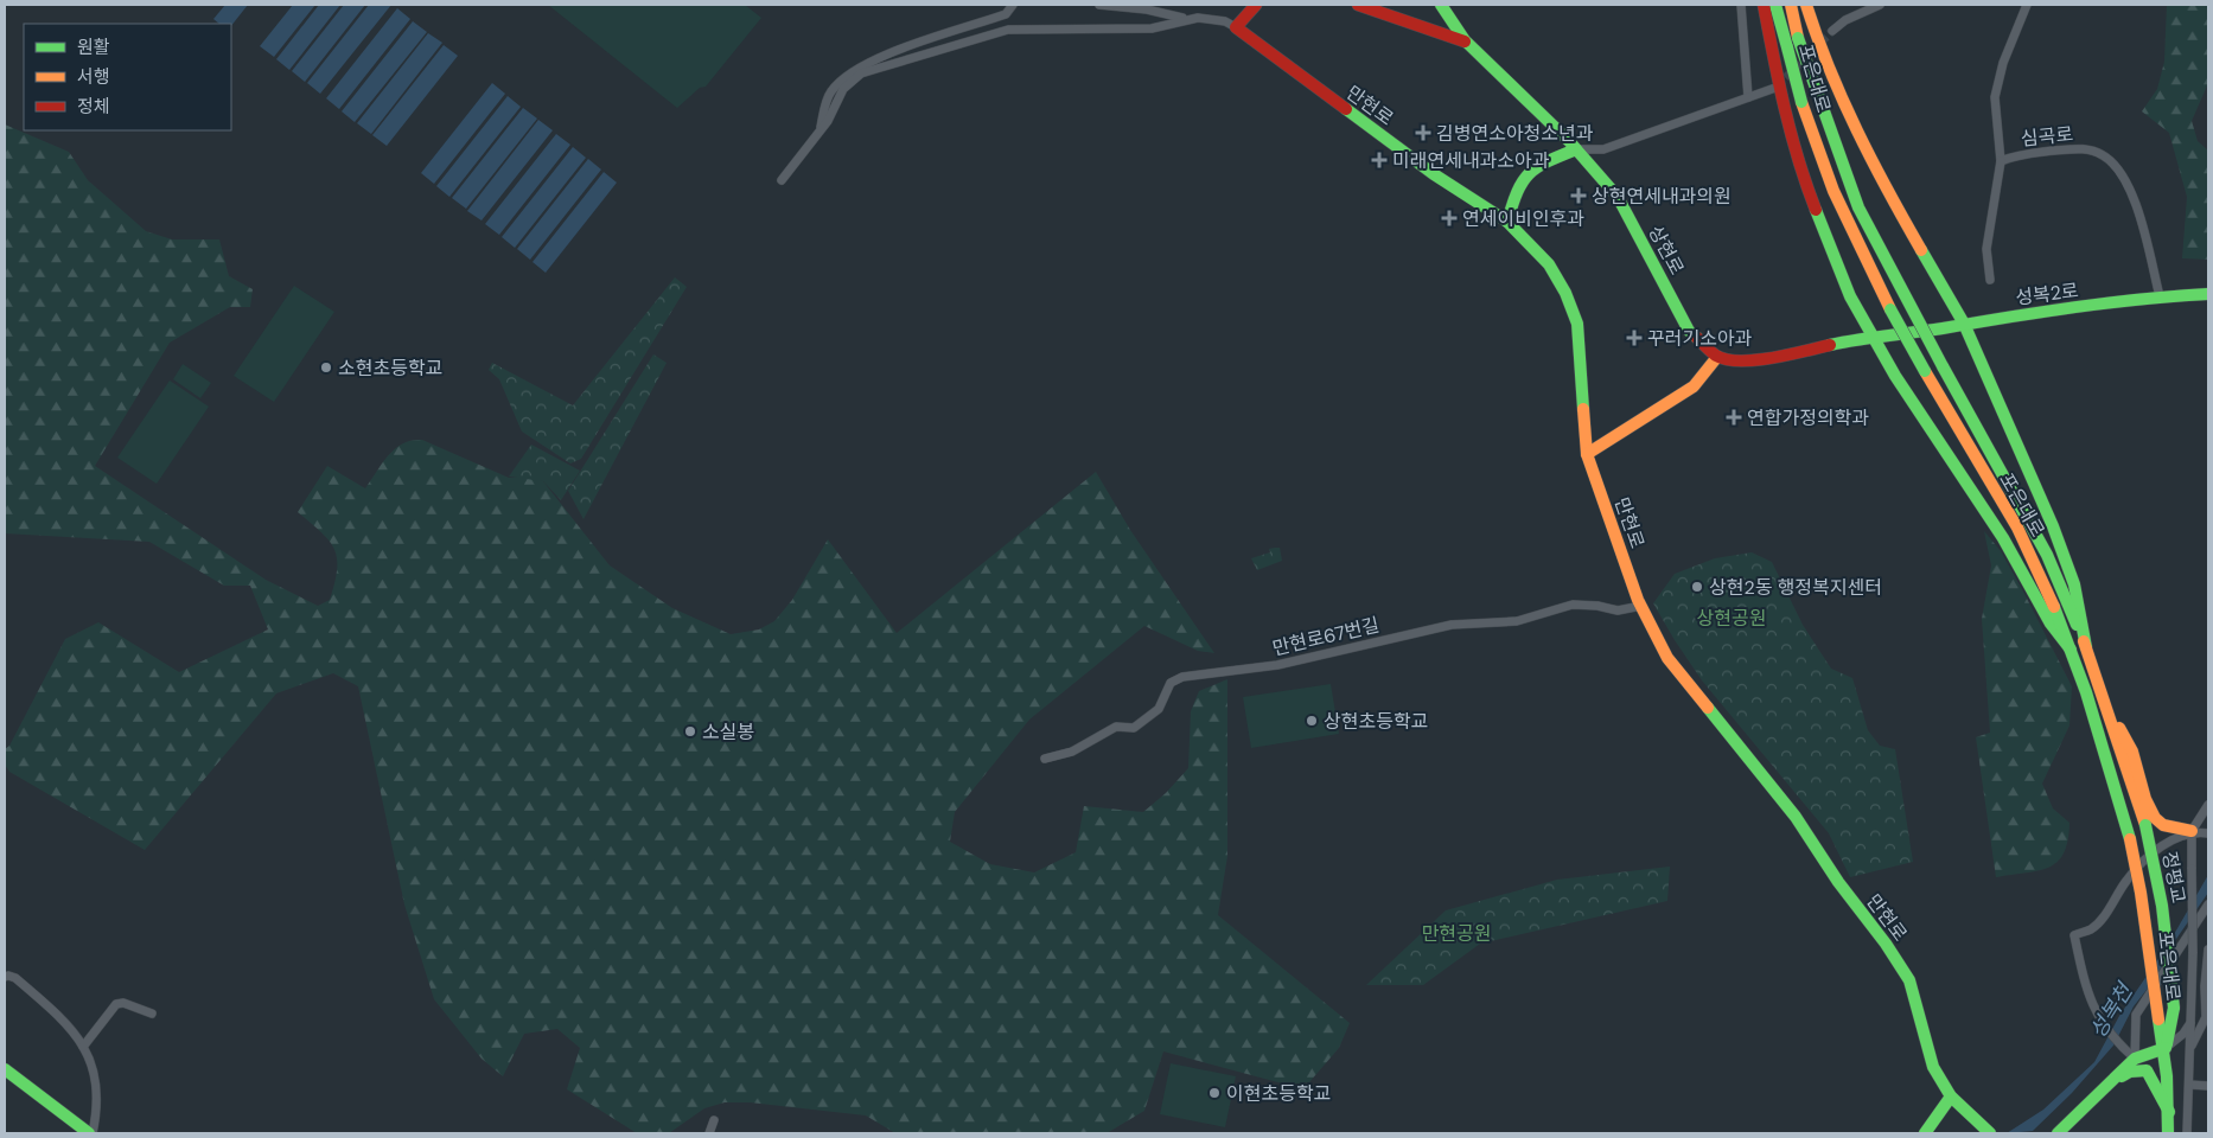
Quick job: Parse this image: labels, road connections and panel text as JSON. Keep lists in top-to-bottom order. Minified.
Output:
{"streets":{"main road":["포은대로","만현로","상현로","성복2로","정평교"],"street":["심곡로","만현로67번길"]},"crossings":[["포은대로","정평교"],["만현로","만현로67번길"],["심곡로","성복2로"]],"water":["성복천"],"parks":["상현공원","만현공원"],"places":{"health":["김병연소아청소년과","미래연세내과소아과","상현연세내과의원","연세이비인후과","꾸러기소아과","연합가정의학과"],"other":["소현초등학교","상현2동 행정복지센터","상현초등학교","소실봉","이현초등학교"]},"legend":["원활","서행","정체"]}
